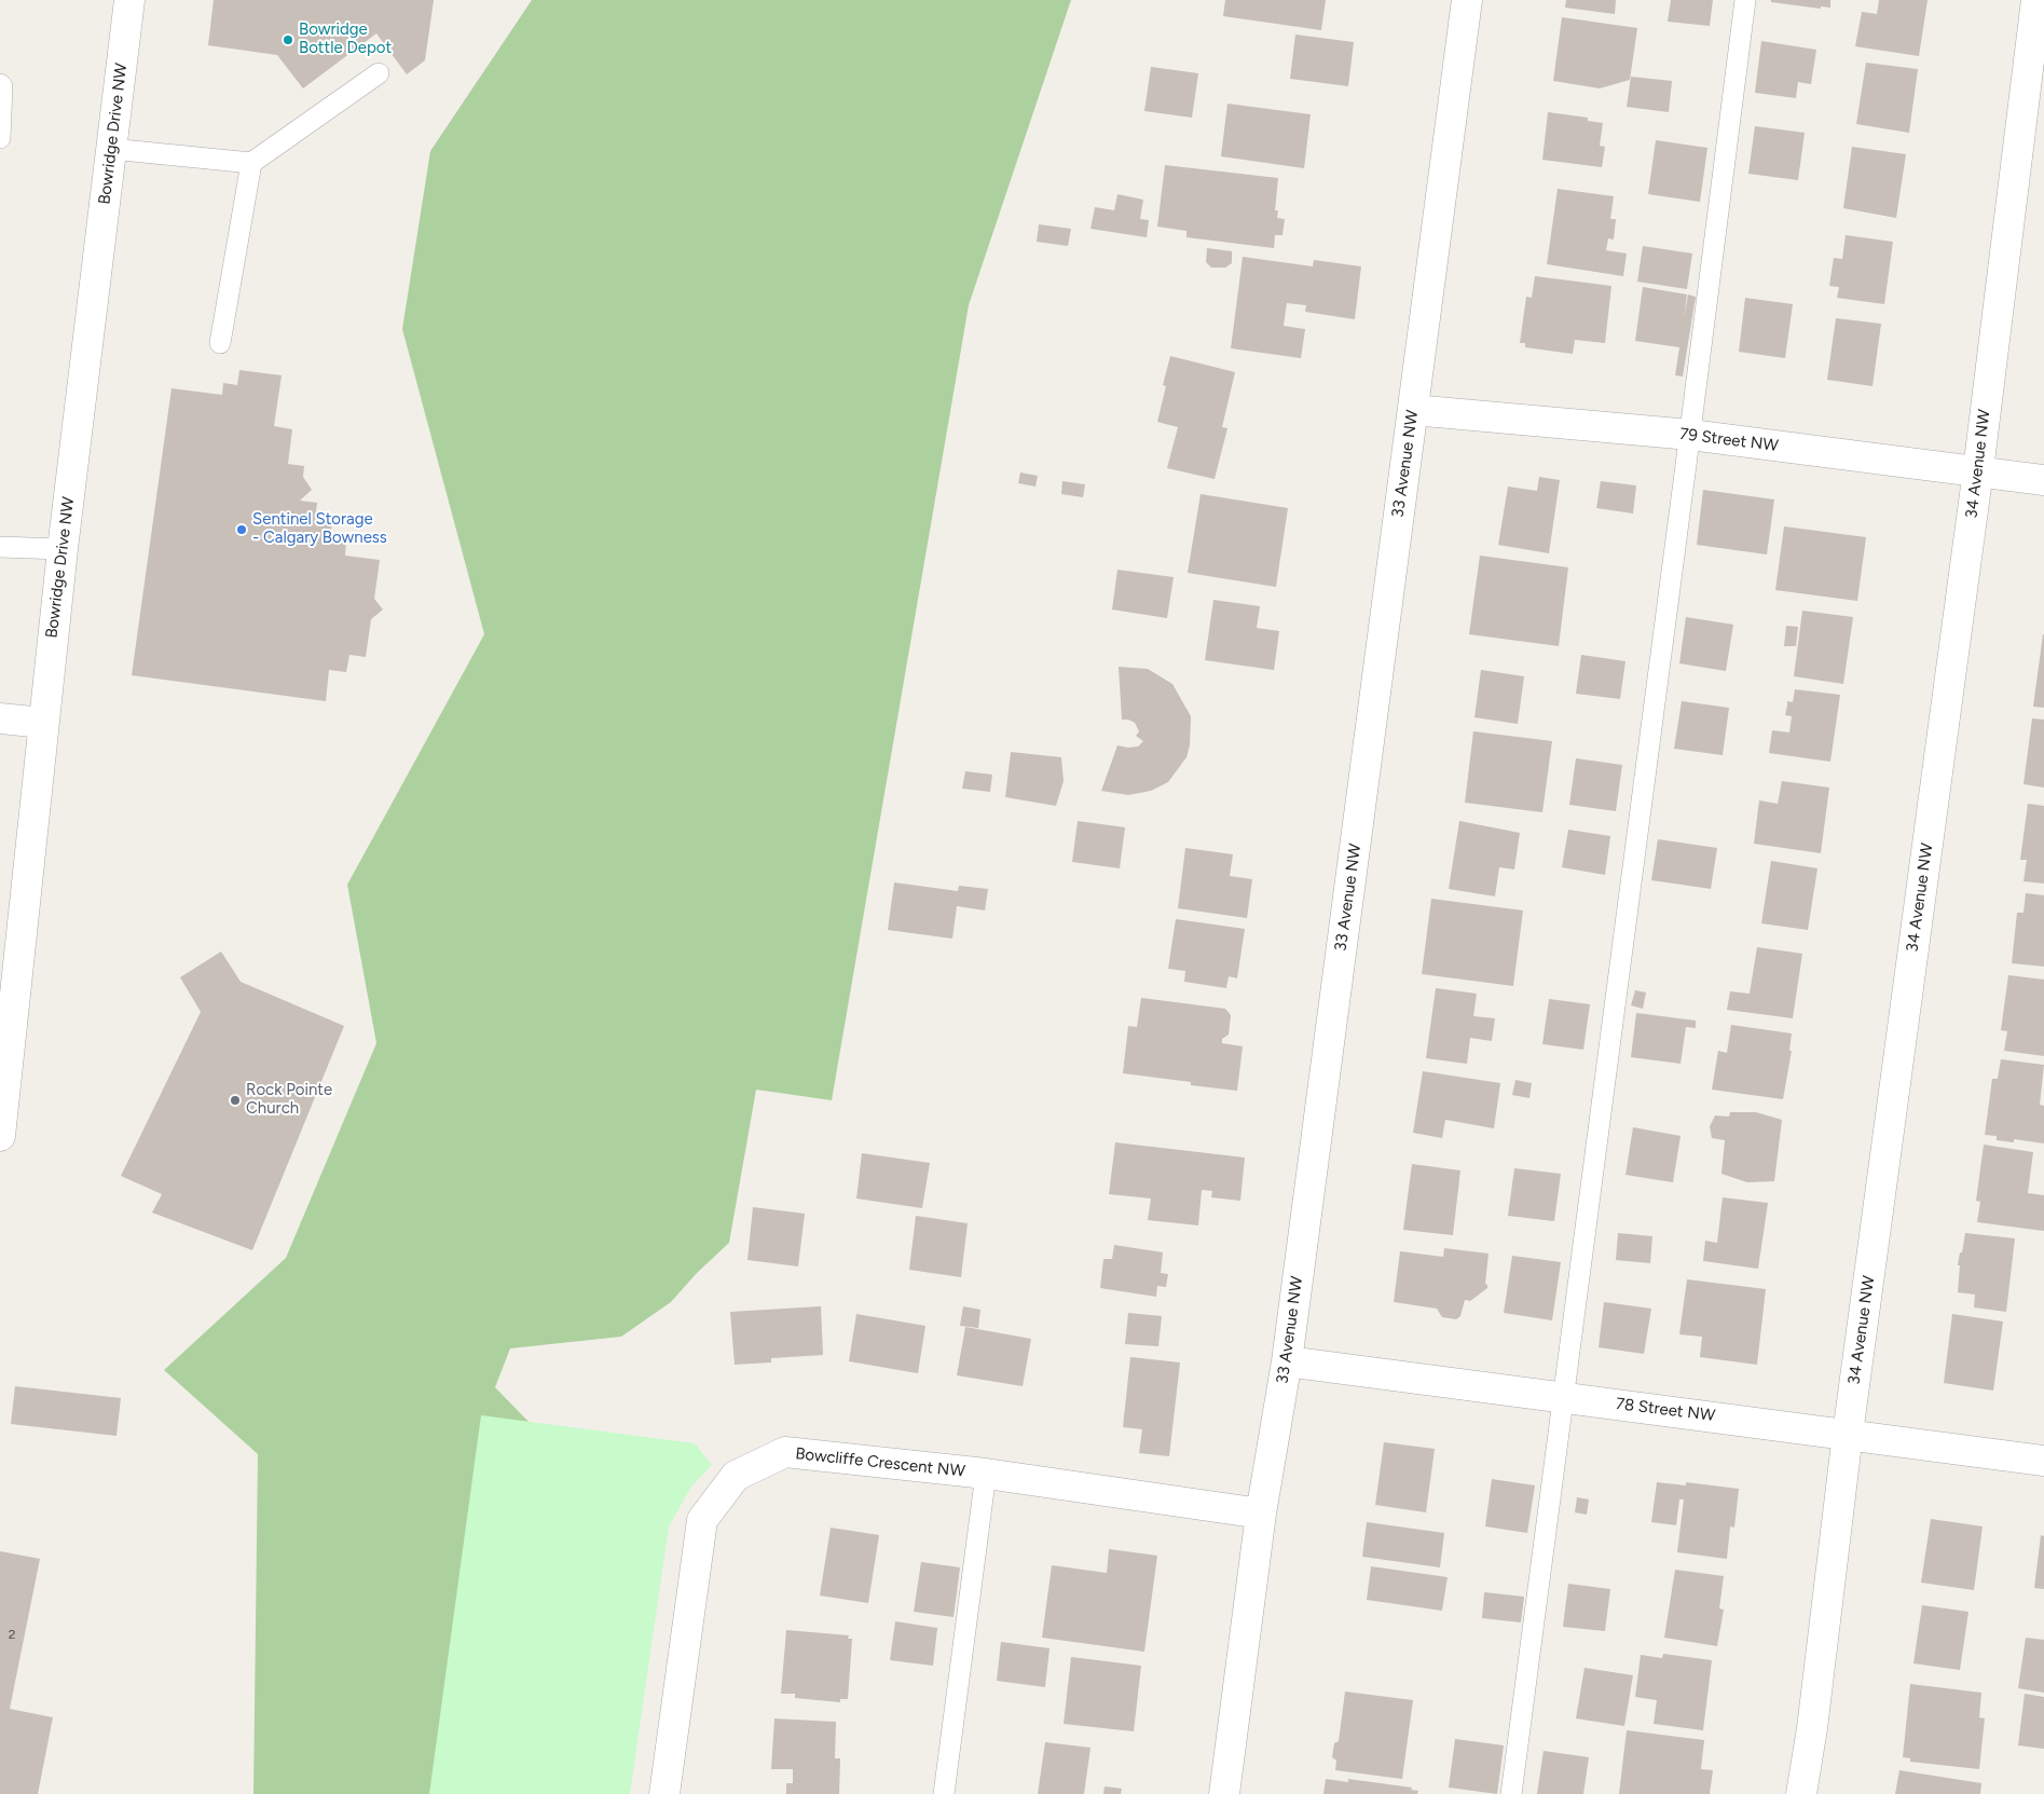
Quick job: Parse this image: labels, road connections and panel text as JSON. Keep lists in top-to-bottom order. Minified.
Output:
{"streets":{"street":["Bowridge Drive NW","79 Street NW","33 Avenue NW","34 Avenue NW","78 Street NW","Bowcliffe Crescent NW"]},"crossings":[["79 Street NW","33 Avenue NW"],["79 Street NW","34 Avenue NW"],["33 Avenue NW","78 Street NW"],["33 Avenue NW","Bowcliffe Crescent NW"],["34 Avenue NW","78 Street NW"]],"places":["Bowridge Bottle Depot","Sentinel Storage - Calgary Bowness","Rock Pointe Church"],"house_numbers":["2"]}
